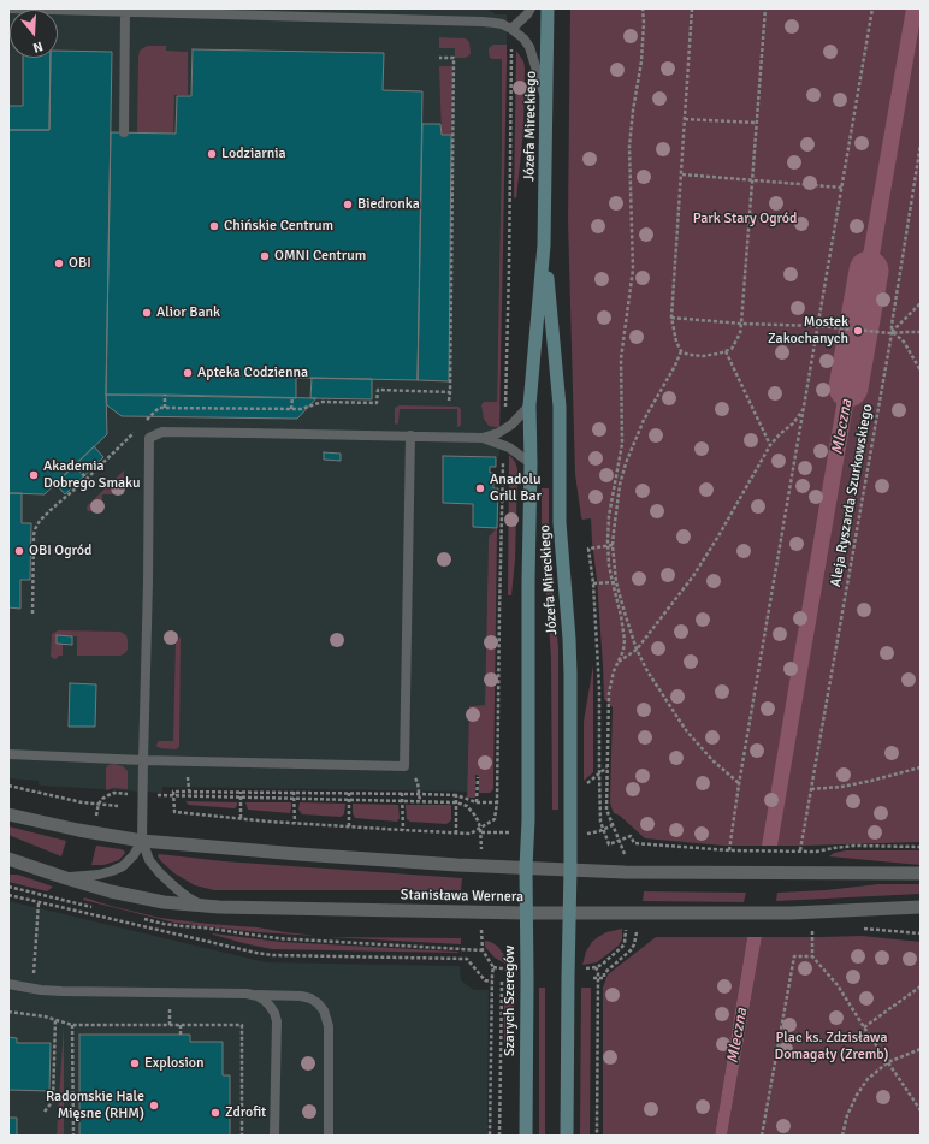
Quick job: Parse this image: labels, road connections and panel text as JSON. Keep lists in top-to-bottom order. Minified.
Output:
{"streets":{"main road":["Józefa Mireckiego","Szarych Szeregów"],"street":["Stanisława Wernera"],"path":["Aleja Ryszarda Szurkowskiego"]},"crossings":[["Józefa Mireckiego","Stanisława Wernera"],["Józefa Mireckiego","Szarych Szeregów"],["Stanisława Wernera","Szarych Szeregów"]],"water":["Mleczna"],"parks":["Park Stary Ogród","Plac ks. Zdzisława Domagały (Zremb)"],"places":["Lodziarnia","Biedronka","Chińskie Centrum","OMNI Centrum","OBI","Alior Bank","Mostek Zakochanych","Apteka Codzienna","Akademia Dobrego Smaku","Anadolu Grill Bar","OBI Ogród","Explosion","Radomskie Hale Mięsne (RHM)","Zdrofit"],"north":"bottom"}
